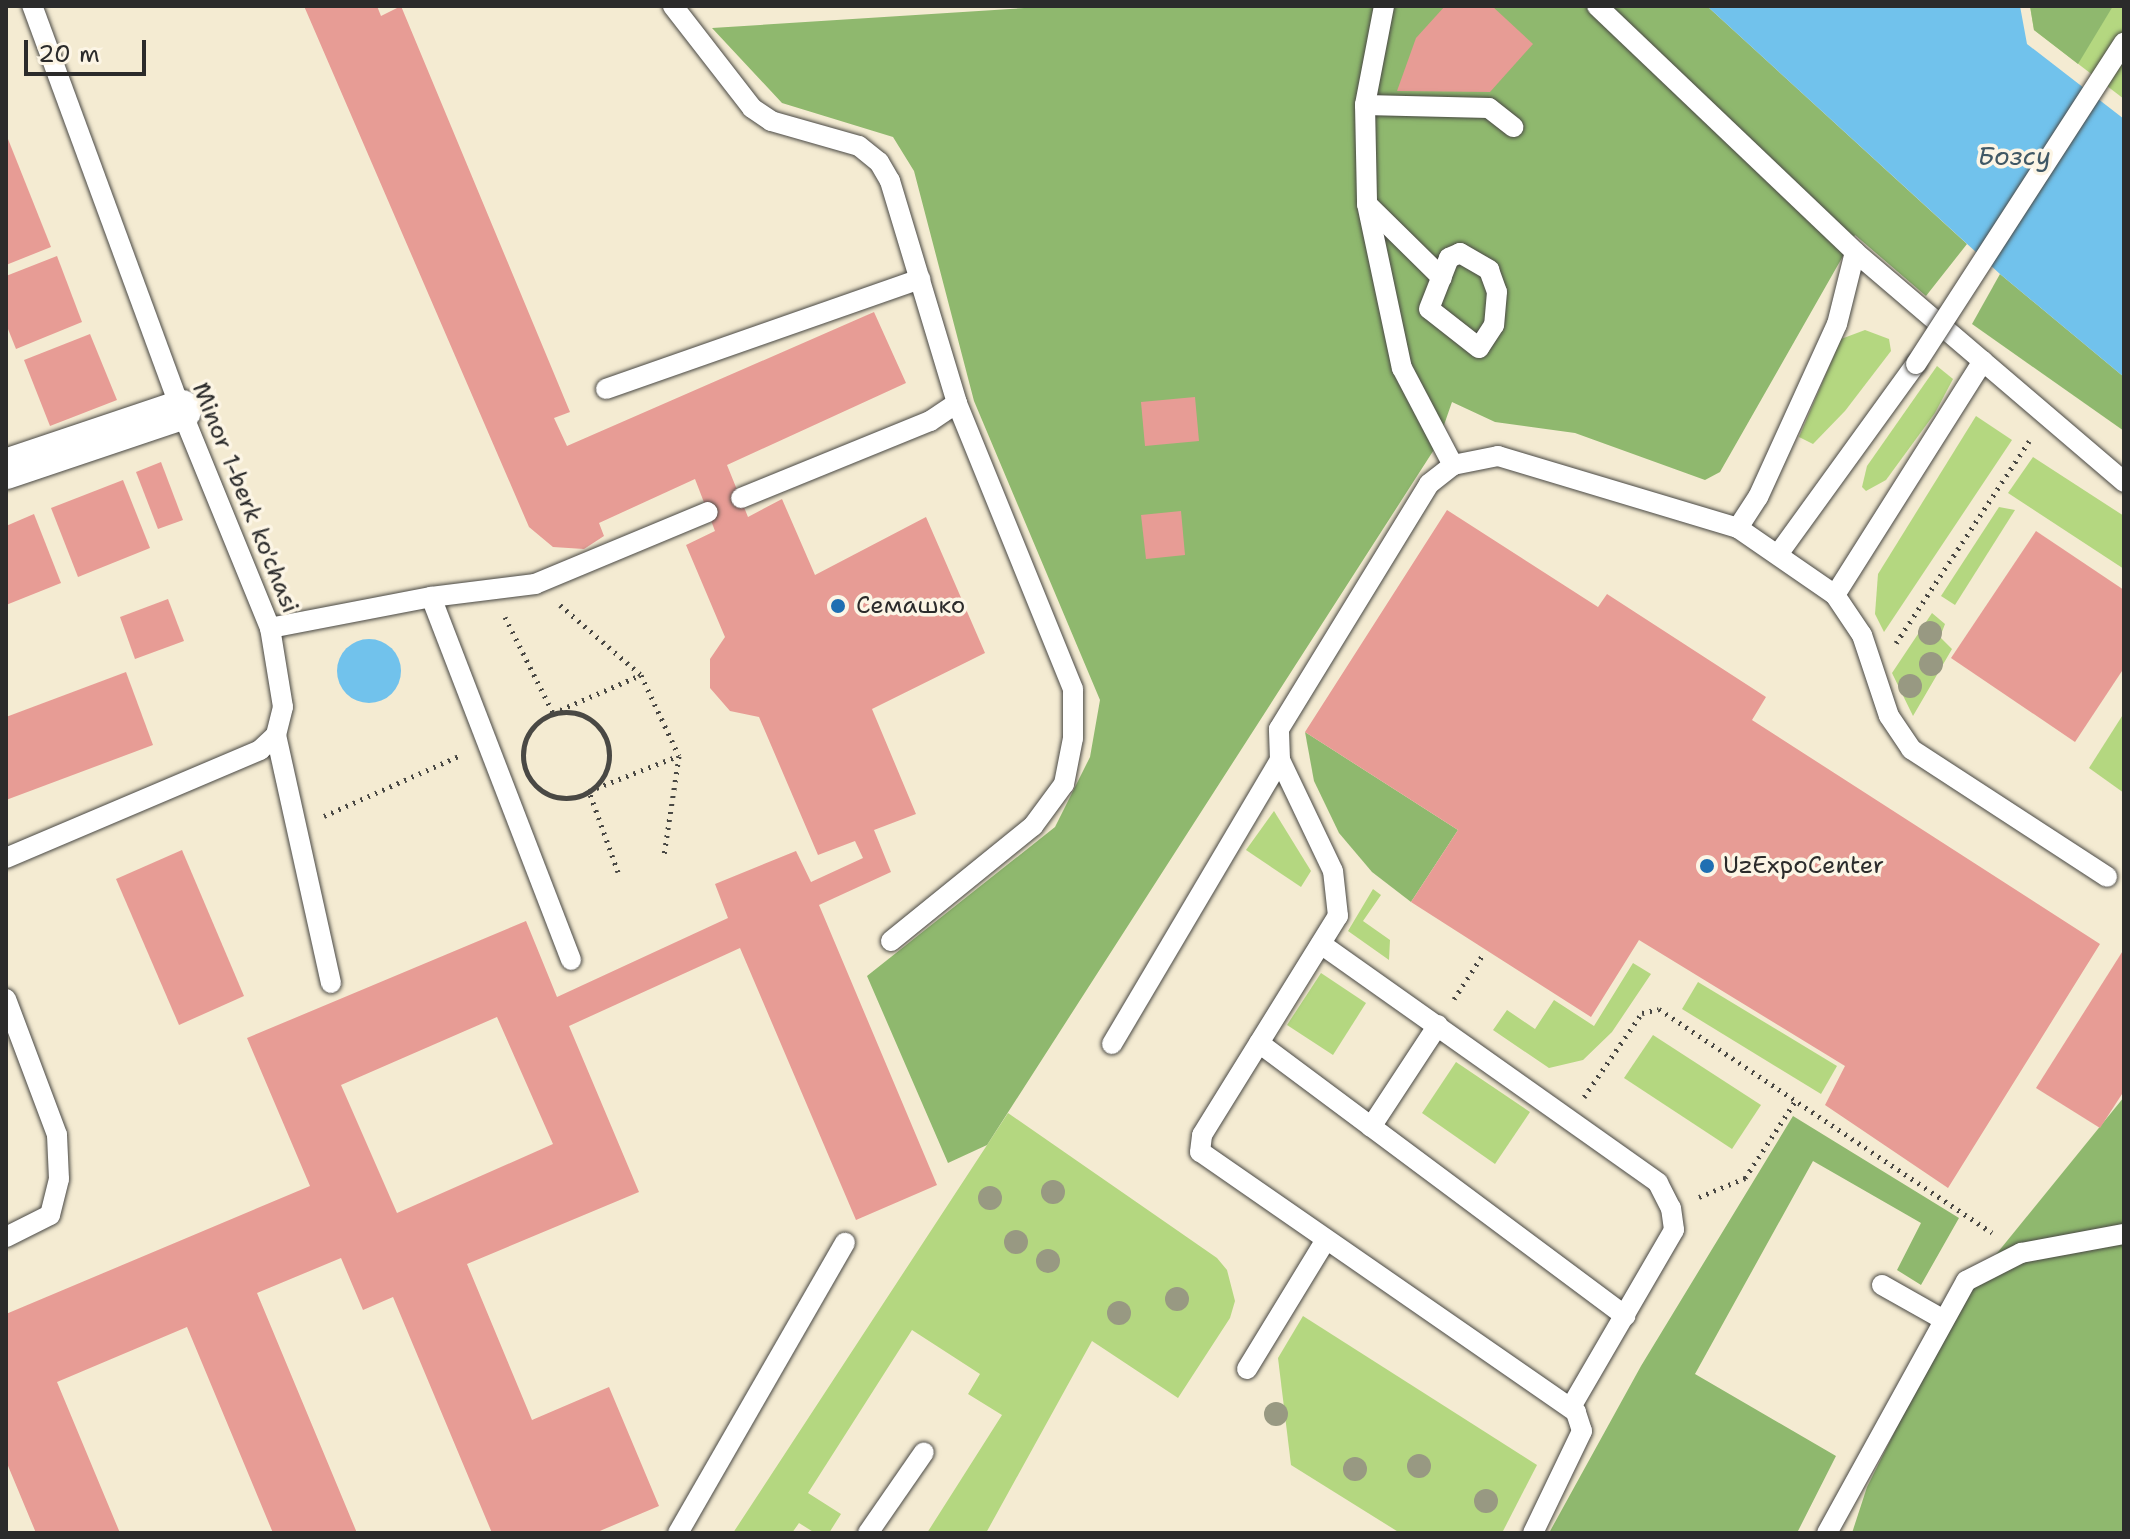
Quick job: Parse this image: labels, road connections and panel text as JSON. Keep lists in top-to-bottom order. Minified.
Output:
{"streets":{"lane":["Minor 1-berk ko'chasi"]},"water":["Бозсу"],"places":["Семашко","UzExpoCenter"],"scale_bar":"20 m"}
